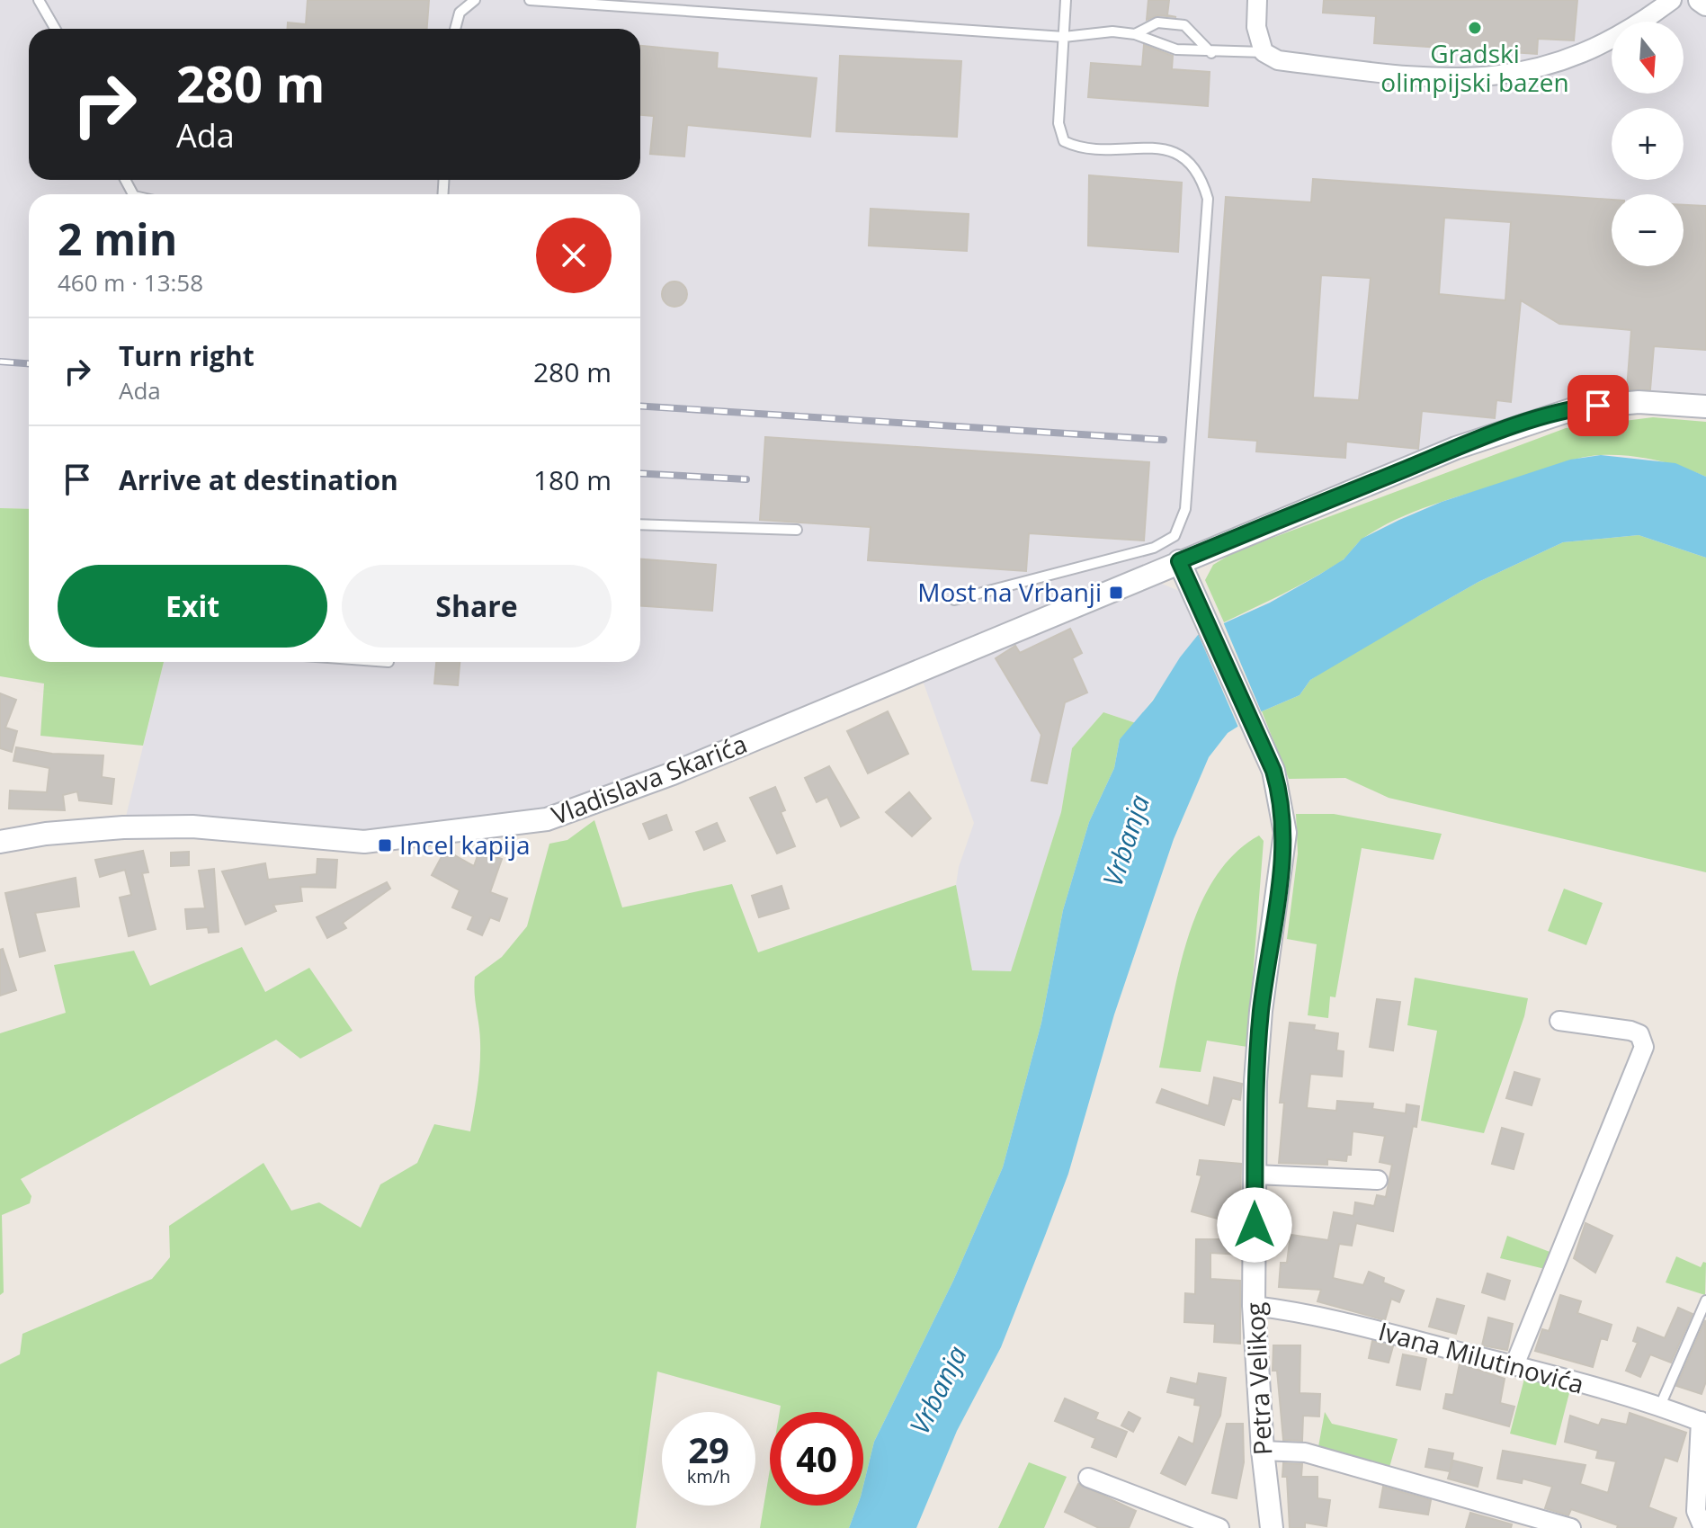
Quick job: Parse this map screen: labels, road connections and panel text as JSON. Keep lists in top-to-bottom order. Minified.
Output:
{"streets":{"street":["Vladislava Skarića","Ivana Milutinovića","Petra Velikog"]},"crossings":[["Vladislava Skarića","Petra Velikog"],["Ivana Milutinovića","Petra Velikog"]],"water":["Vrbanja"],"places":{"other":["Gradski olimpijski bazen"],"transit":["Most na Vrbanji","Incel kapija"]},"north":"bottom","page":{"map_buttons":["+","−"],"turn":["280 m","Ada"],"heading":["2 min","460 m · 13:58"],"list":[{"name":"Turn right","note":"Ada","value":"280 m"},{"name":"Arrive at destination","value":"180 m"}],"buttons":["Exit","Share"],"speed":"29 km/h","limit":"40"}}
